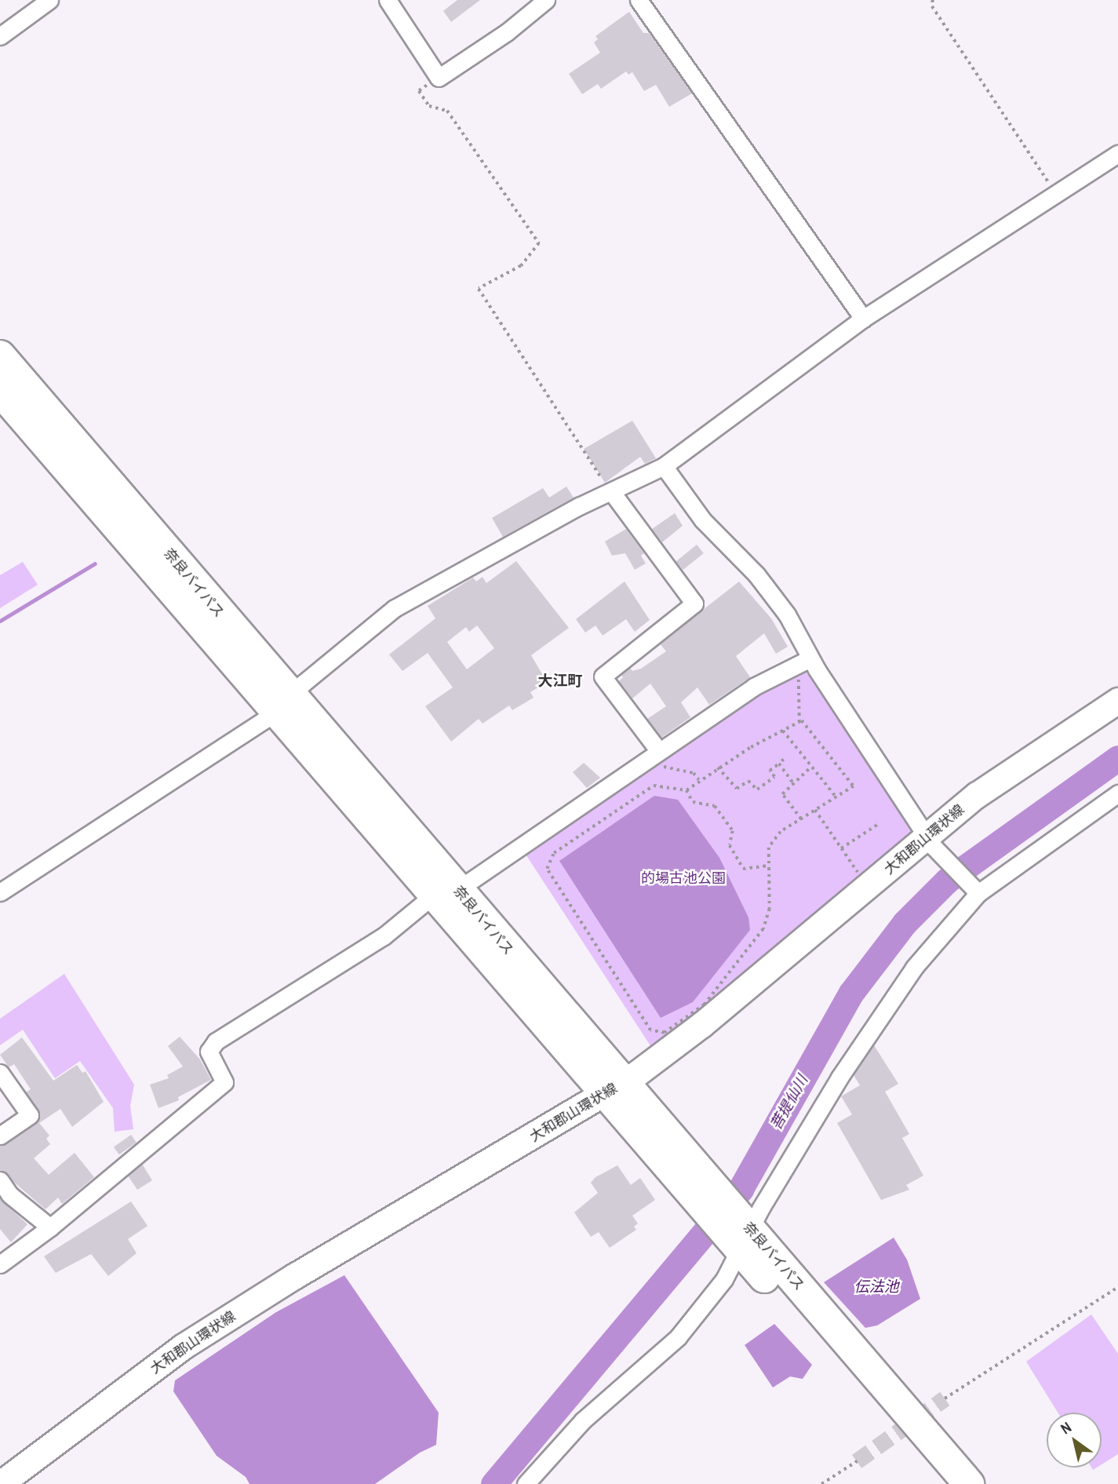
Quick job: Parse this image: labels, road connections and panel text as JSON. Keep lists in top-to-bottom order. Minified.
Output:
{"streets":{"highway":["奈良バイパス"],"main road":["大和郡山環状線"]},"crossings":[["奈良バイパス","大和郡山環状線"]],"districts":["大江町"],"water":["菩提仙川","伝法池"],"parks":["的場古池公園"],"north":"top left"}
